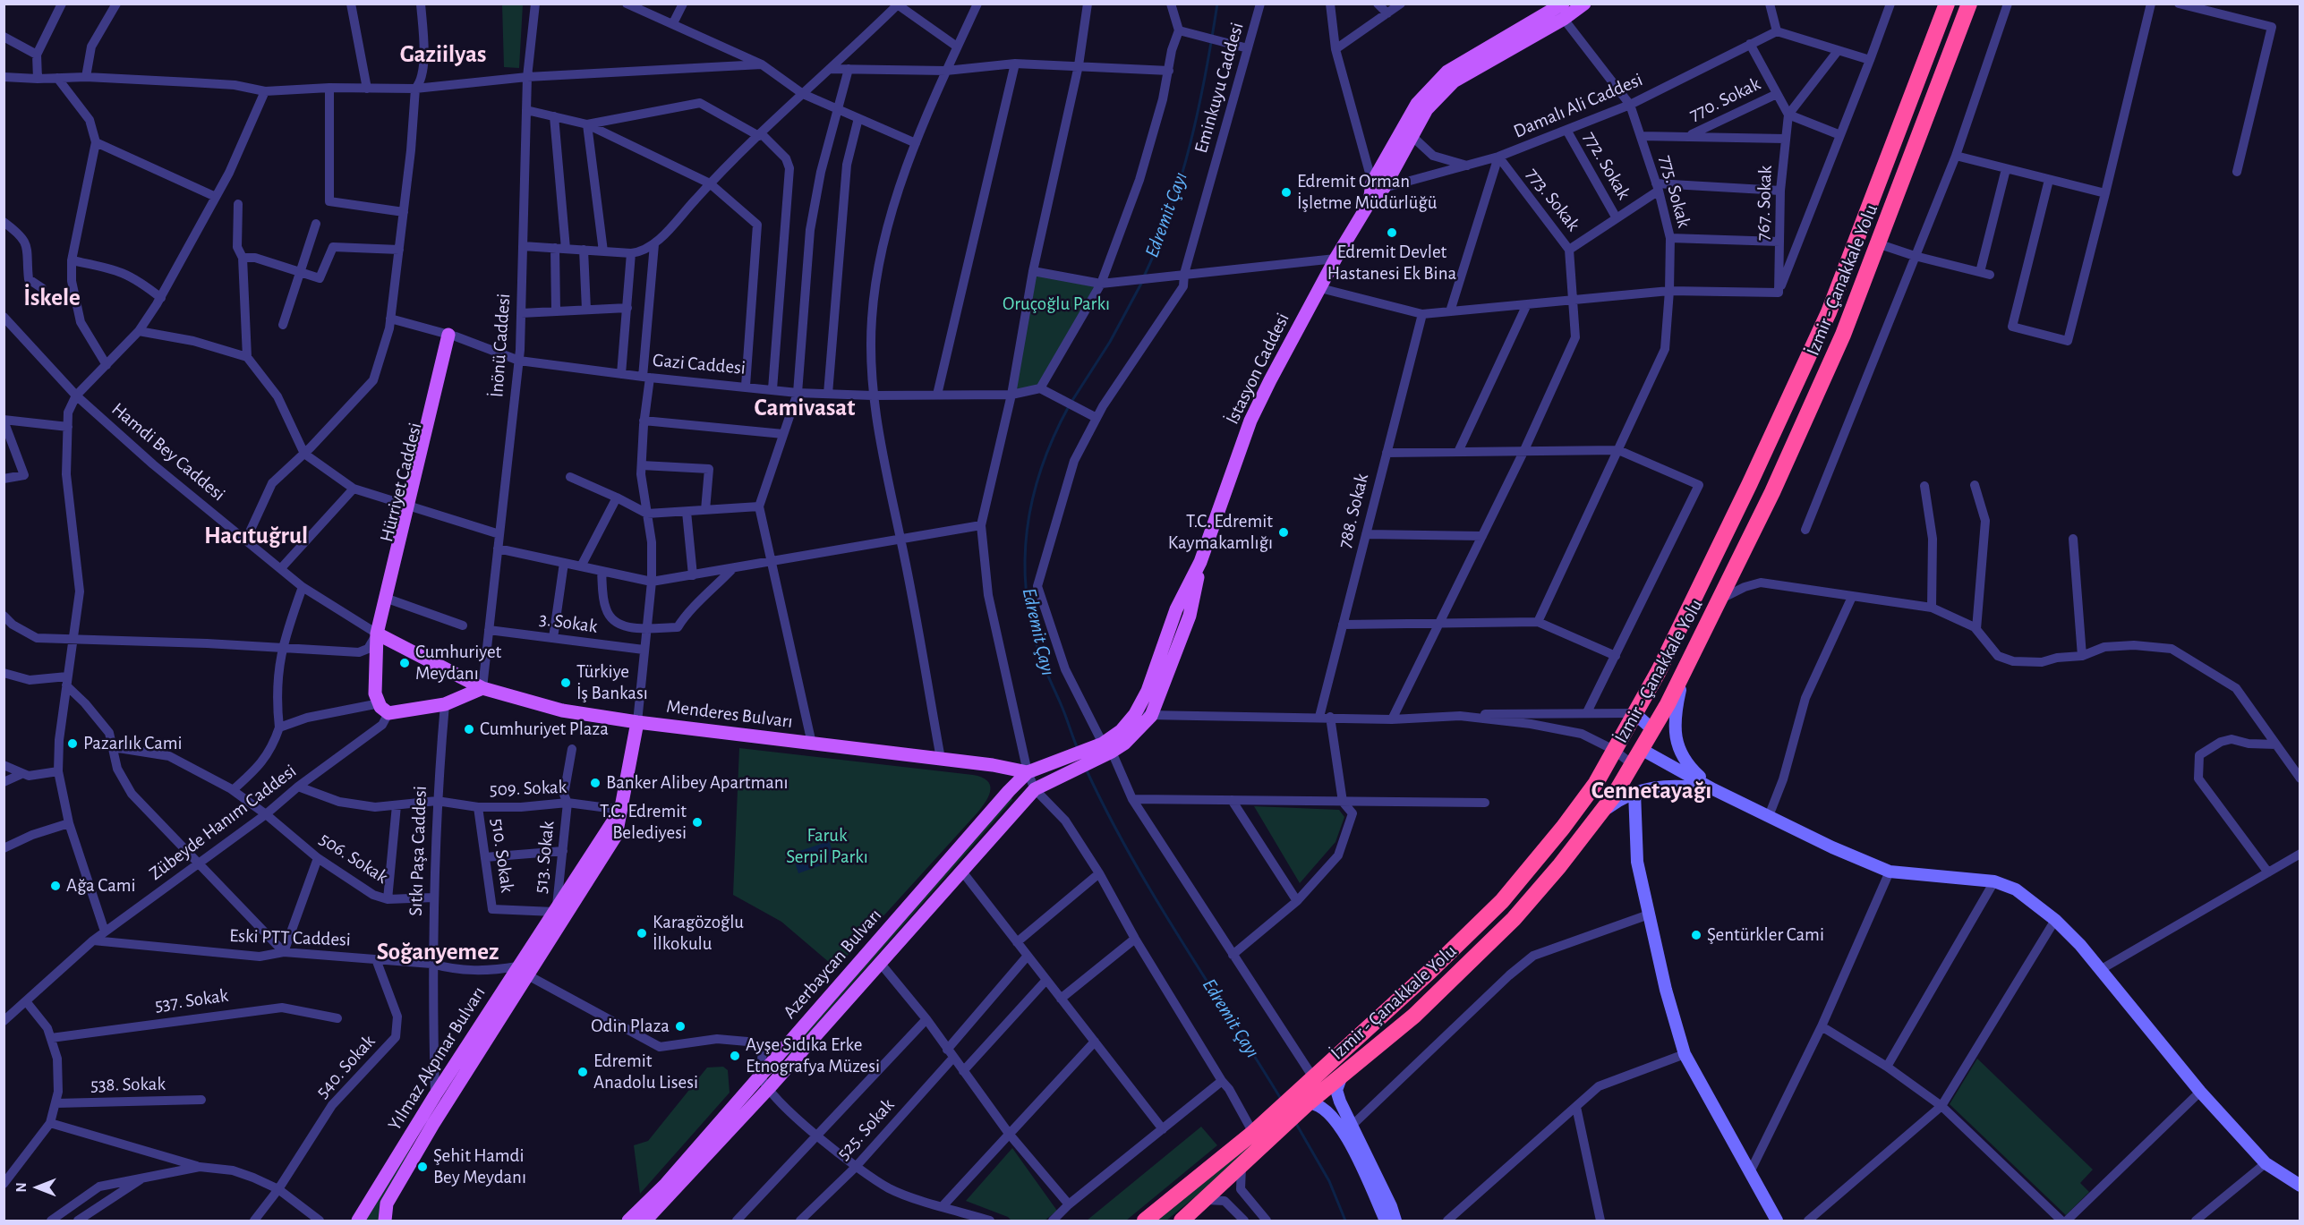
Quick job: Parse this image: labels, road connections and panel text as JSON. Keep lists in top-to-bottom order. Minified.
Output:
{"streets":{"highway":["İzmir - Çanakkale Yolu"],"main road":["İstasyon Caddesi","Hürriyet Caddesi","Menderes Bulvarı","Azerbaycan Bulvarı","Yılmaz Akpınar Bulvarı"],"street":["Eminkuyu Caddesi","770. Sokak","Damalı Ali Caddesi","772. Sokak","775. Sokak","773. Sokak","767. Sokak","İnönü Caddesi","Gazi Caddesi","Hamdi Bey Caddesi","788. Sokak","3. Sokak","509. Sokak","Zübeyde Hanım Caddesi","Sıtkı Paşa Caddesi","510. Sokak","513. Sokak","506. Sokak","Eski PTT Caddesi","537. Sokak","540. Sokak","538. Sokak","525. Sokak"]},"crossings":[["Eminkuyu Caddesi","İzmir - Çanakkale Yolu"],["Eminkuyu Caddesi","İstasyon Caddesi"],["770. Sokak","775. Sokak"],["770. Sokak","767. Sokak"],["Damalı Ali Caddesi","772. Sokak"],["Damalı Ali Caddesi","775. Sokak"],["Damalı Ali Caddesi","773. Sokak"],["Damalı Ali Caddesi","İstasyon Caddesi"],["775. Sokak","İstasyon Caddesi"],["İnönü Caddesi","Gazi Caddesi"],["İnönü Caddesi","3. Sokak"],["İnönü Caddesi","Menderes Bulvarı"],["Gazi Caddesi","Hürriyet Caddesi"],["Hamdi Bey Caddesi","Hürriyet Caddesi"],["Hamdi Bey Caddesi","Menderes Bulvarı"],["Hürriyet Caddesi","Menderes Bulvarı"],["Hürriyet Caddesi","Zübeyde Hanım Caddesi"],["Menderes Bulvarı","Azerbaycan Bulvarı"],["Menderes Bulvarı","Yılmaz Akpınar Bulvarı"],["509. Sokak","Zübeyde Hanım Caddesi"],["509. Sokak","Sıtkı Paşa Caddesi"],["509. Sokak","510. Sokak"],["509. Sokak","513. Sokak"],["509. Sokak","Yılmaz Akpınar Bulvarı"],["Zübeyde Hanım Caddesi","506. Sokak"],["Zübeyde Hanım Caddesi","Eski PTT Caddesi"],["Sıtkı Paşa Caddesi","506. Sokak"],["Sıtkı Paşa Caddesi","Eski PTT Caddesi"],["Sıtkı Paşa Caddesi","Yılmaz Akpınar Bulvarı"],["510. Sokak","513. Sokak"],["510. Sokak","Yılmaz Akpınar Bulvarı"],["513. Sokak","Yılmaz Akpınar Bulvarı"],["Eski PTT Caddesi","Yılmaz Akpınar Bulvarı"],["Eski PTT Caddesi","540. Sokak"]],"districts":["Gaziilyas","İskele","Camivasat","Hacıtuğrul","Cennetayağı","Soğanyemez"],"water":["Edremit Çayı"],"parks":["Oruçoğlu Parkı","Faruk Serpil Parkı"],"places":["Edremit Orman İşletme Müdürlüğü","Edremit Devlet Hastanesi Ek Bina","T.C. Edremit Kaymakamlığı","Cumhuriyet Meydanı","Türkiye İş Bankası","Cumhuriyet Plaza","Pazarlık Cami","Banker Alibey Apartmanı","T.C. Edremit Belediyesi","Ağa Cami","Karagözoğlu İlkokulu","Şentürkler Cami","Odin Plaza","Ayşe Sıdıka Erke Etnografya Müzesi","Edremit Anadolu Lisesi","Şehit Hamdi Bey Meydanı"],"north":"left"}
